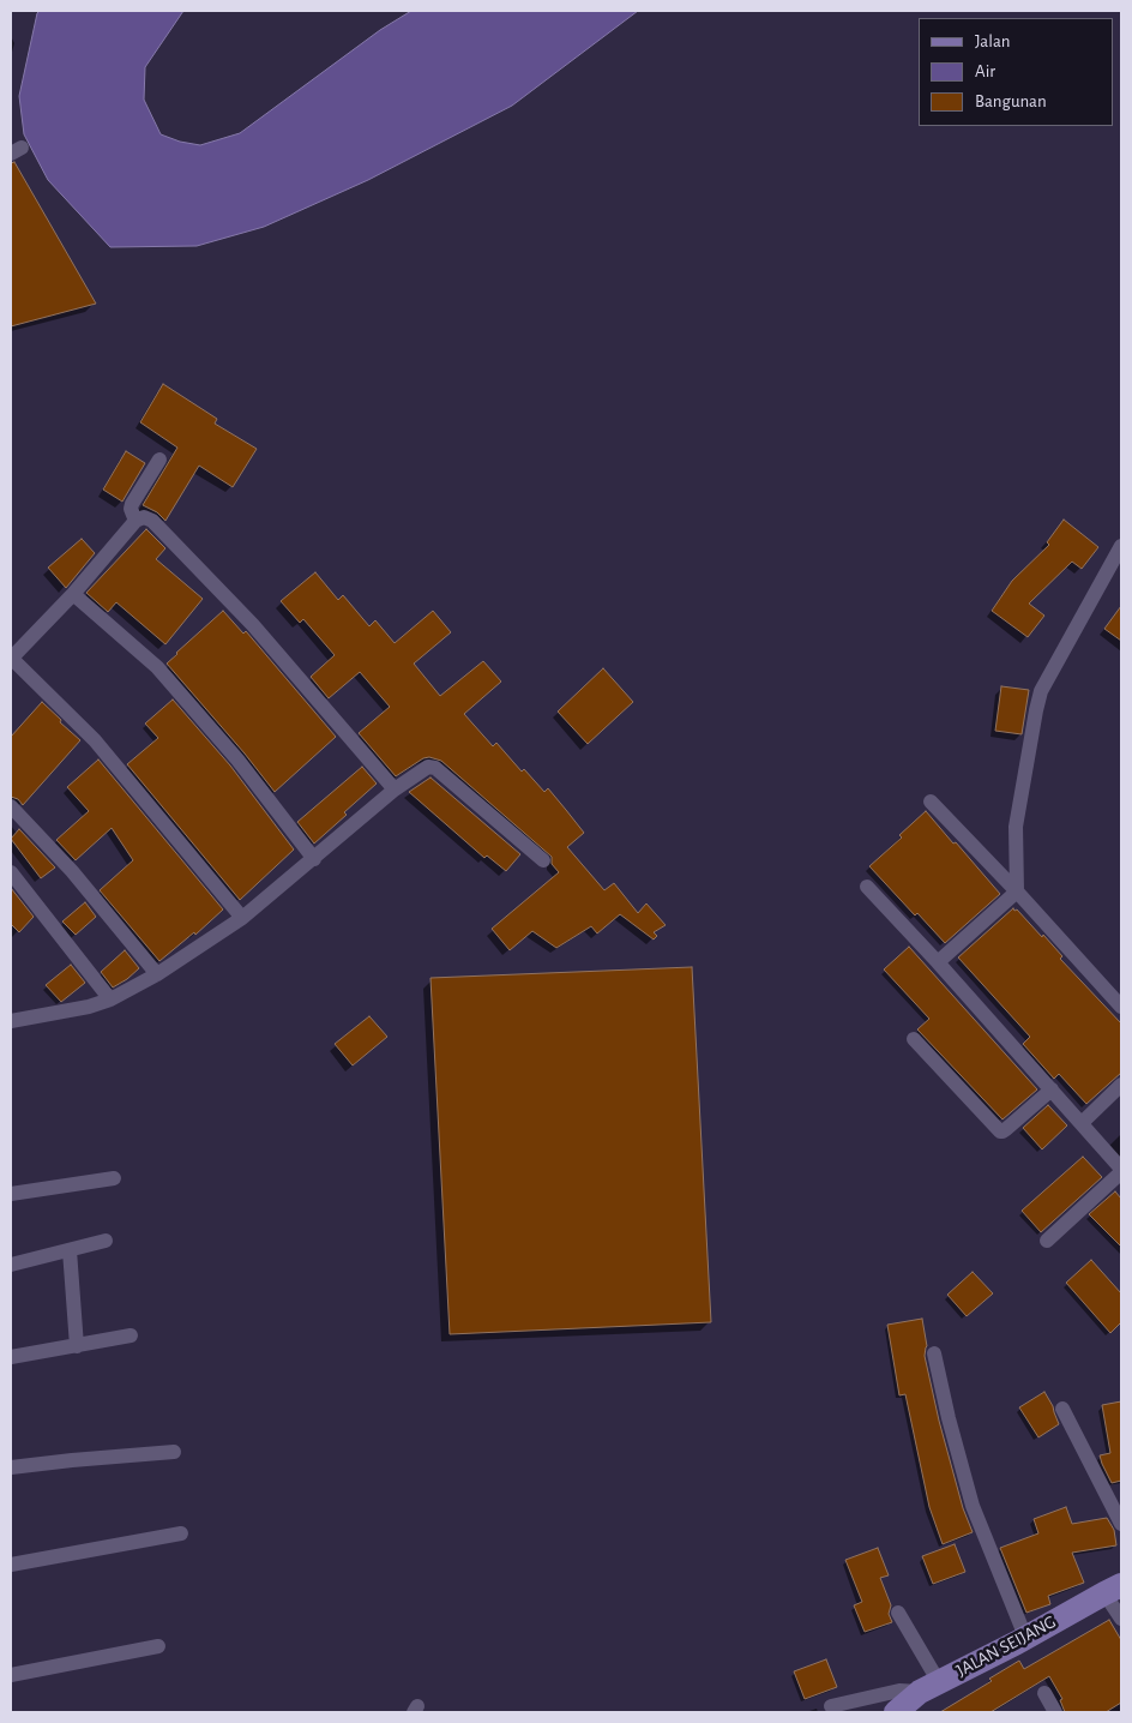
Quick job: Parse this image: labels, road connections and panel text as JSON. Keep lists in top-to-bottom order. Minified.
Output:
{"streets":{"main road":["JALAN SEIJANG"]},"legend":["Jalan","Air","Bangunan"]}
